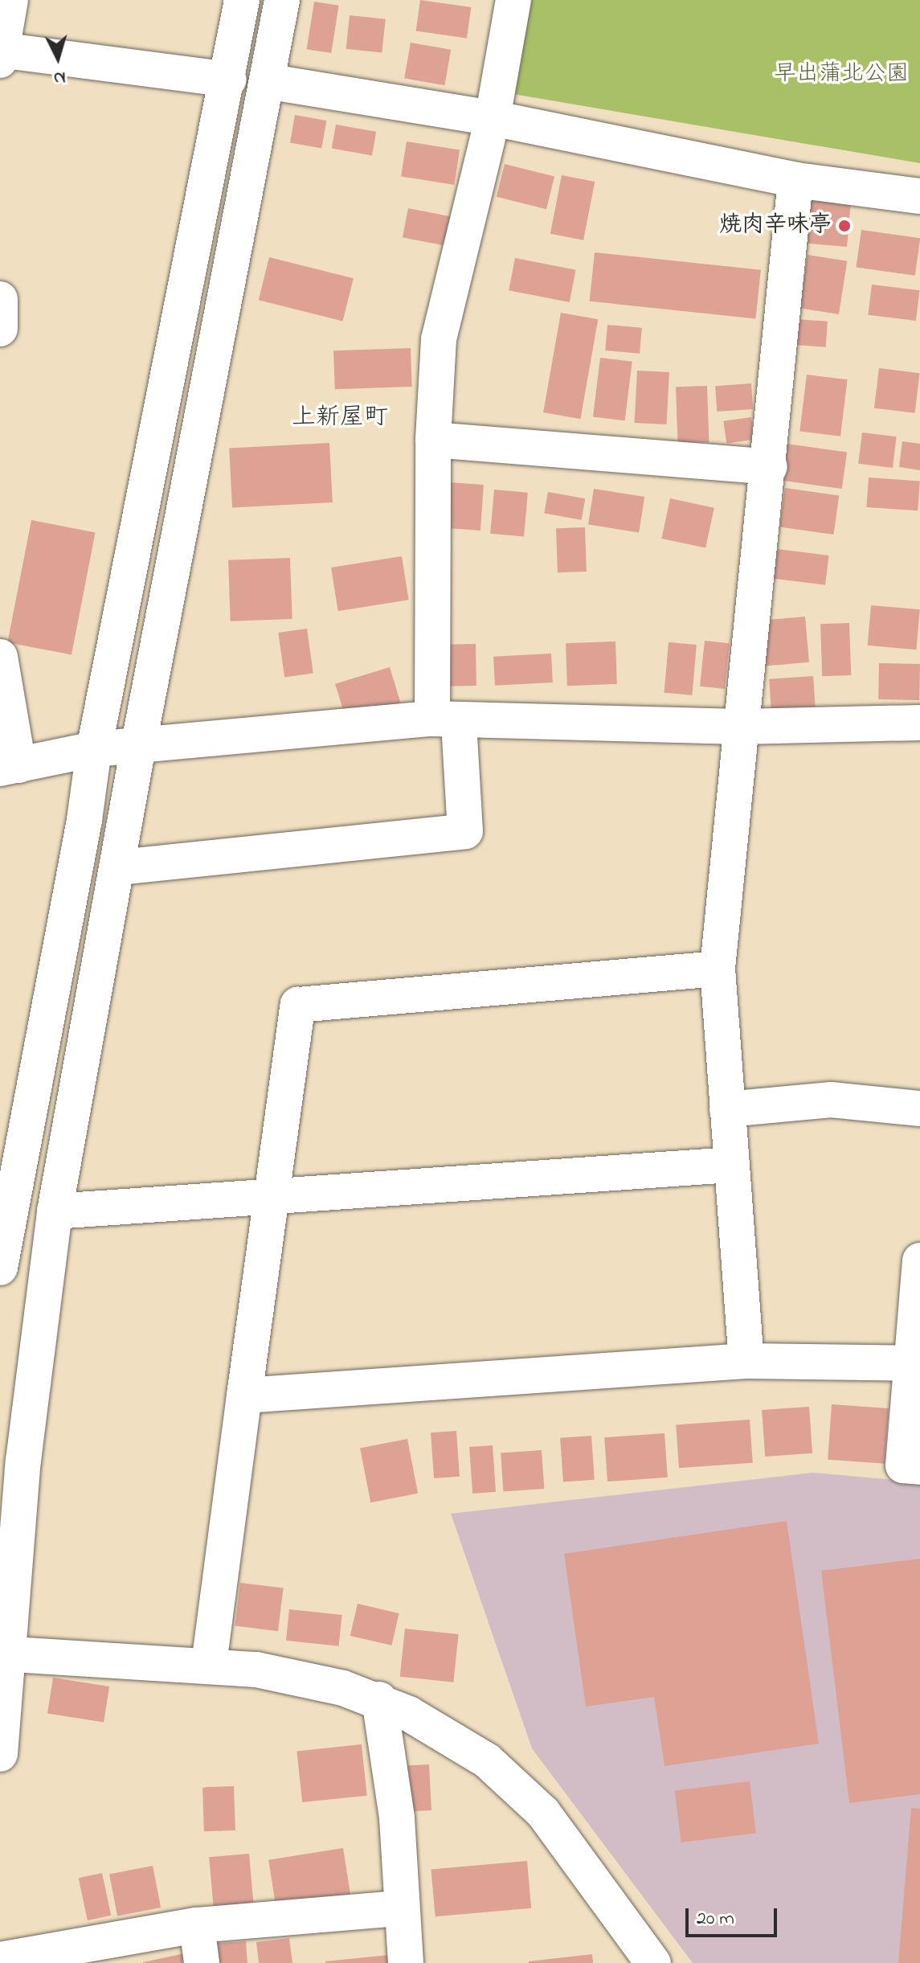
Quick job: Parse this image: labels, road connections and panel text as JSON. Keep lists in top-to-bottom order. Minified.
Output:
{"districts":["上新屋町"],"parks":["早出蒲北公園"],"places":["焼肉辛味亭"],"scale_bar":"20 m","north":"bottom"}
